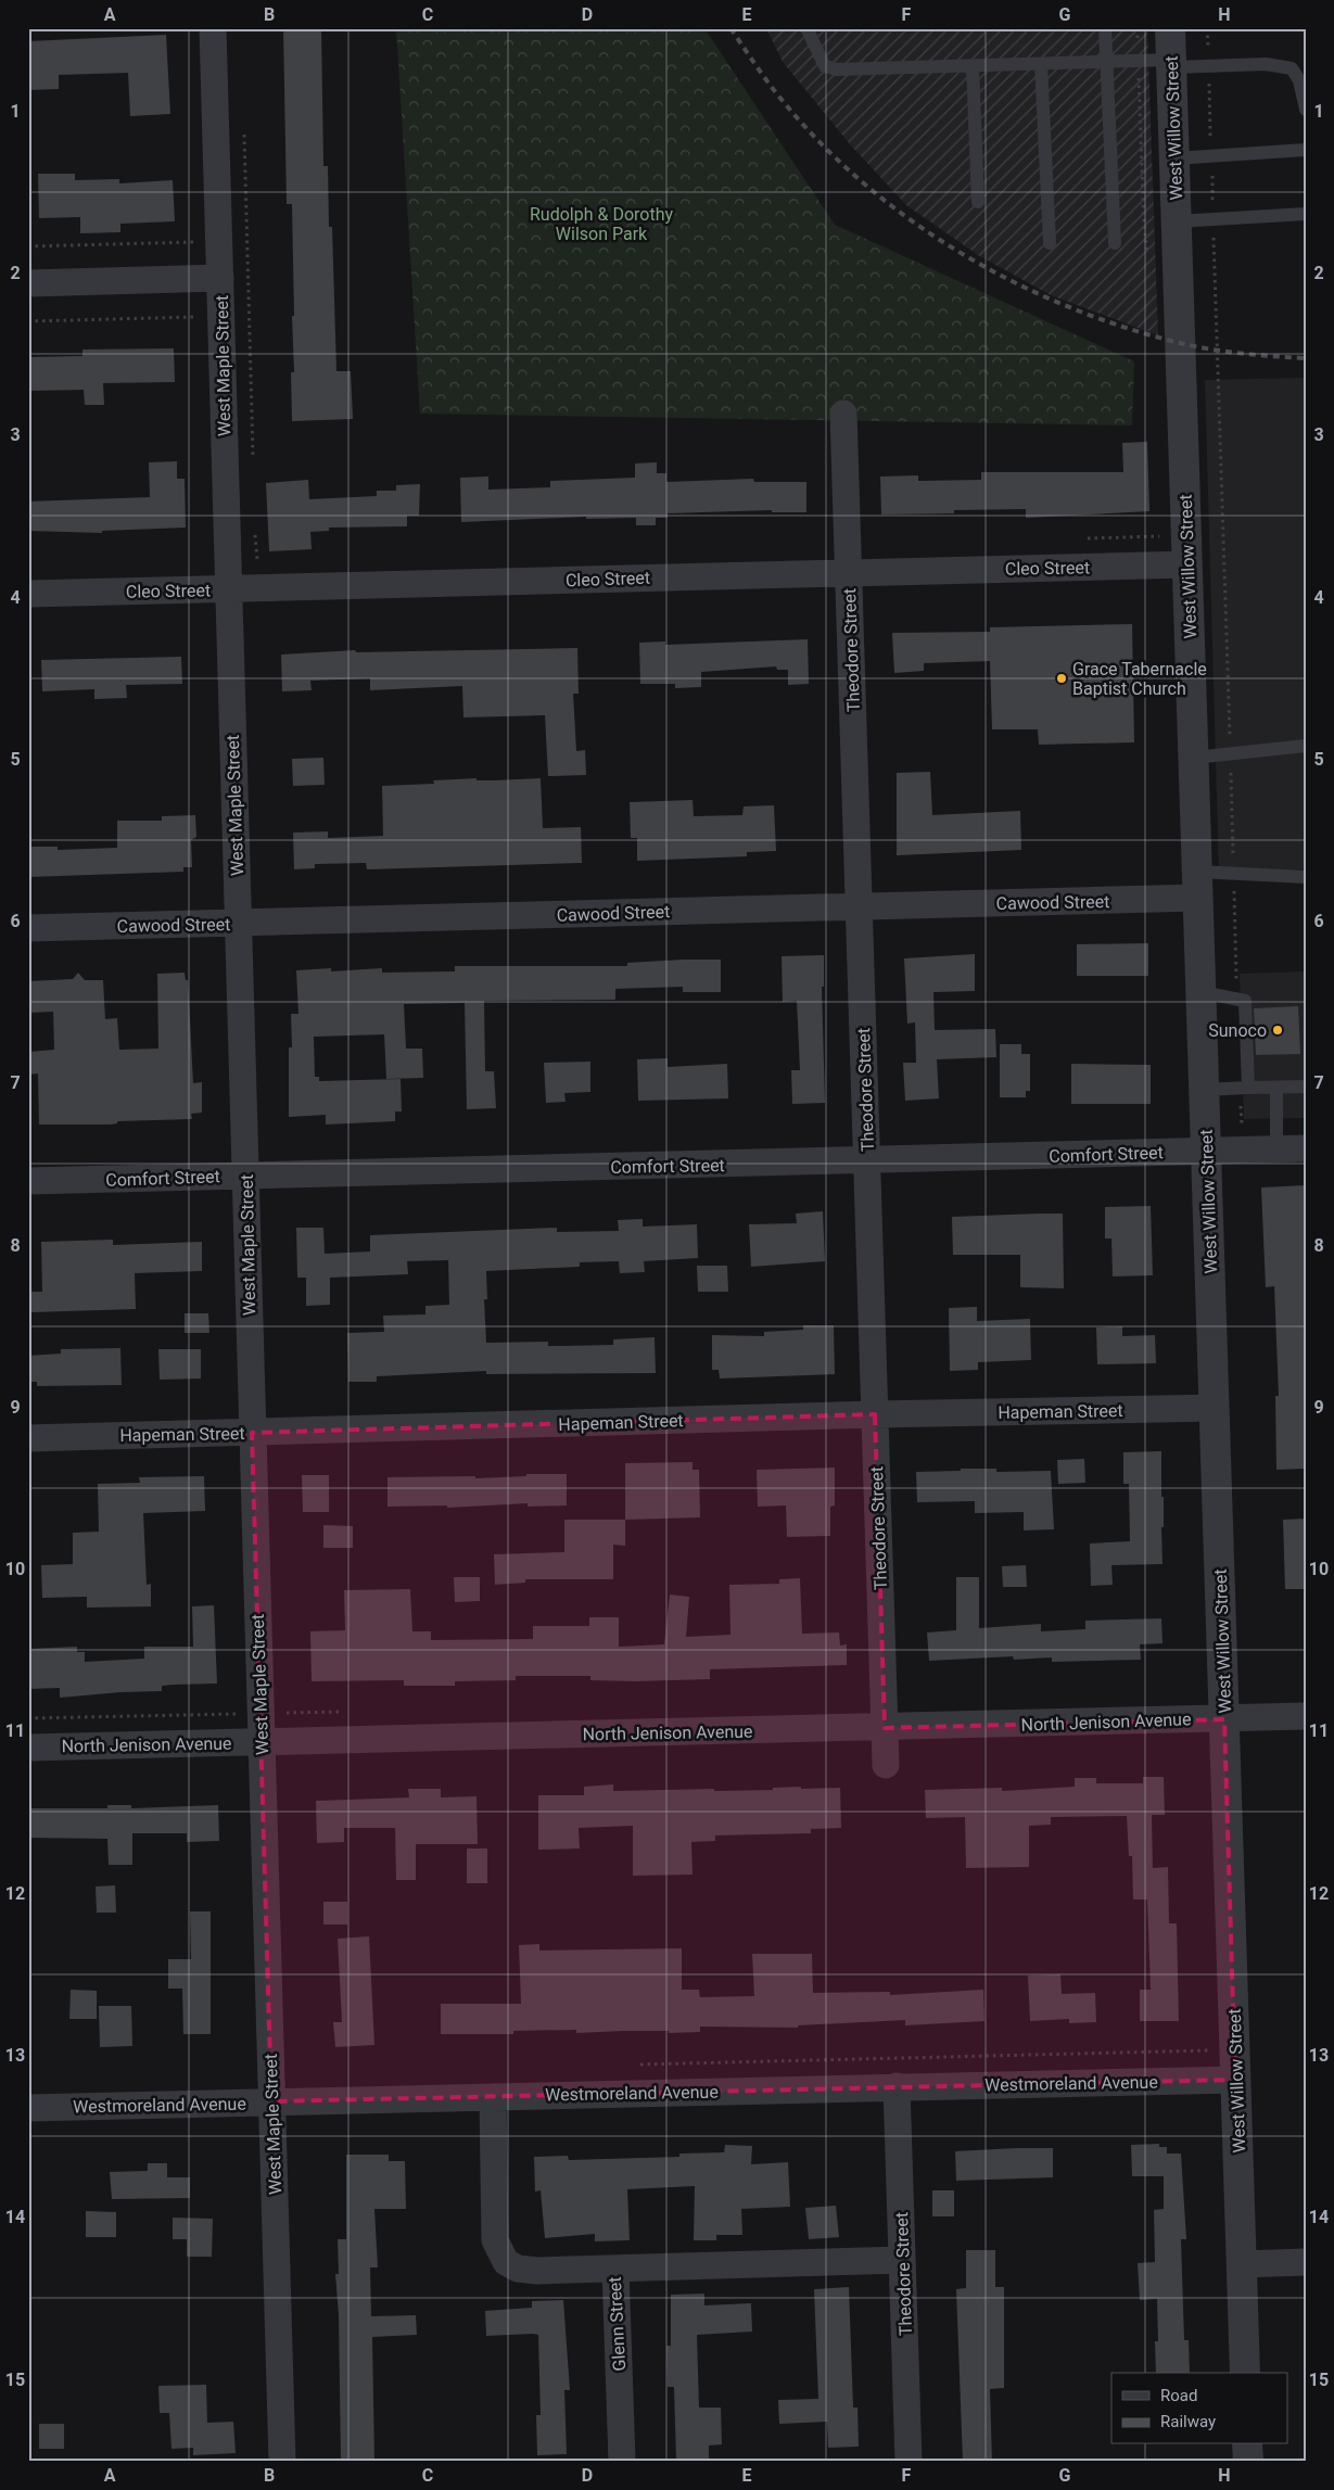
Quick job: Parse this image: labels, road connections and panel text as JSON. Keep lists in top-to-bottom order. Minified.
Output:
{"streets":{"street":["West Willow Street","West Maple Street","Cleo Street","Theodore Street","Cawood Street","Comfort Street","Hapeman Street","North Jenison Avenue","Westmoreland Avenue","Glenn Street"]},"crossings":[["West Willow Street","Cleo Street"],["West Willow Street","Cawood Street"],["West Willow Street","Comfort Street"],["West Willow Street","Hapeman Street"],["West Willow Street","North Jenison Avenue"],["West Willow Street","Westmoreland Avenue"],["West Maple Street","Cleo Street"],["West Maple Street","Cawood Street"],["West Maple Street","Comfort Street"],["West Maple Street","Hapeman Street"],["West Maple Street","North Jenison Avenue"],["West Maple Street","Westmoreland Avenue"],["Cleo Street","Theodore Street"],["Theodore Street","Cawood Street"],["Theodore Street","Comfort Street"],["Theodore Street","Hapeman Street"],["Theodore Street","North Jenison Avenue"],["Theodore Street","Westmoreland Avenue"],["Westmoreland Avenue","Glenn Street"]],"parks":["Rudolph & Dorothy Wilson Park"],"places":["Grace Tabernacle Baptist Church","Sunoco"],"legend":["Road","Railway"],"grid":{"columns":["A","B","C","D","E","F","G","H"],"rows":["1","2","3","4","5","6","7","8","9","10","11","12","13","14","15"]}}
